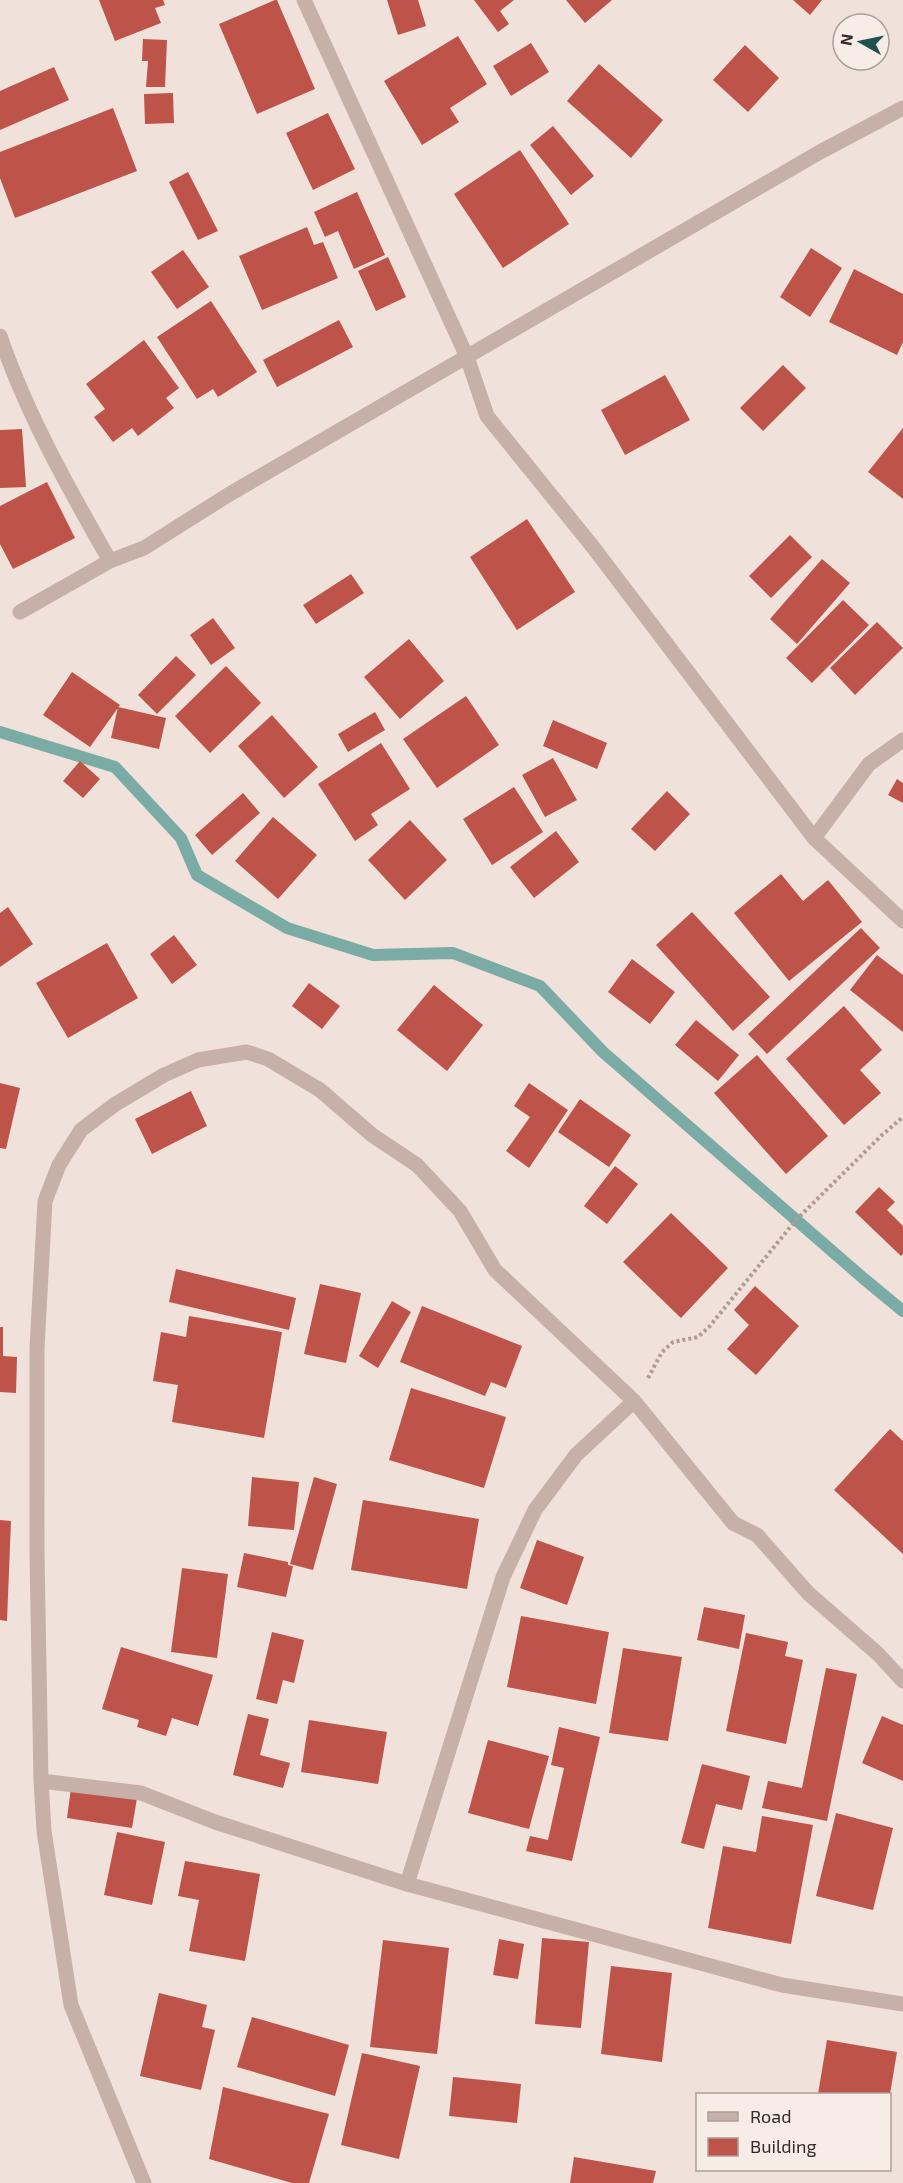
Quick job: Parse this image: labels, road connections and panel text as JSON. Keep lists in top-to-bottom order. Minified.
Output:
{"legend":["Road","Building"],"north":"left"}
